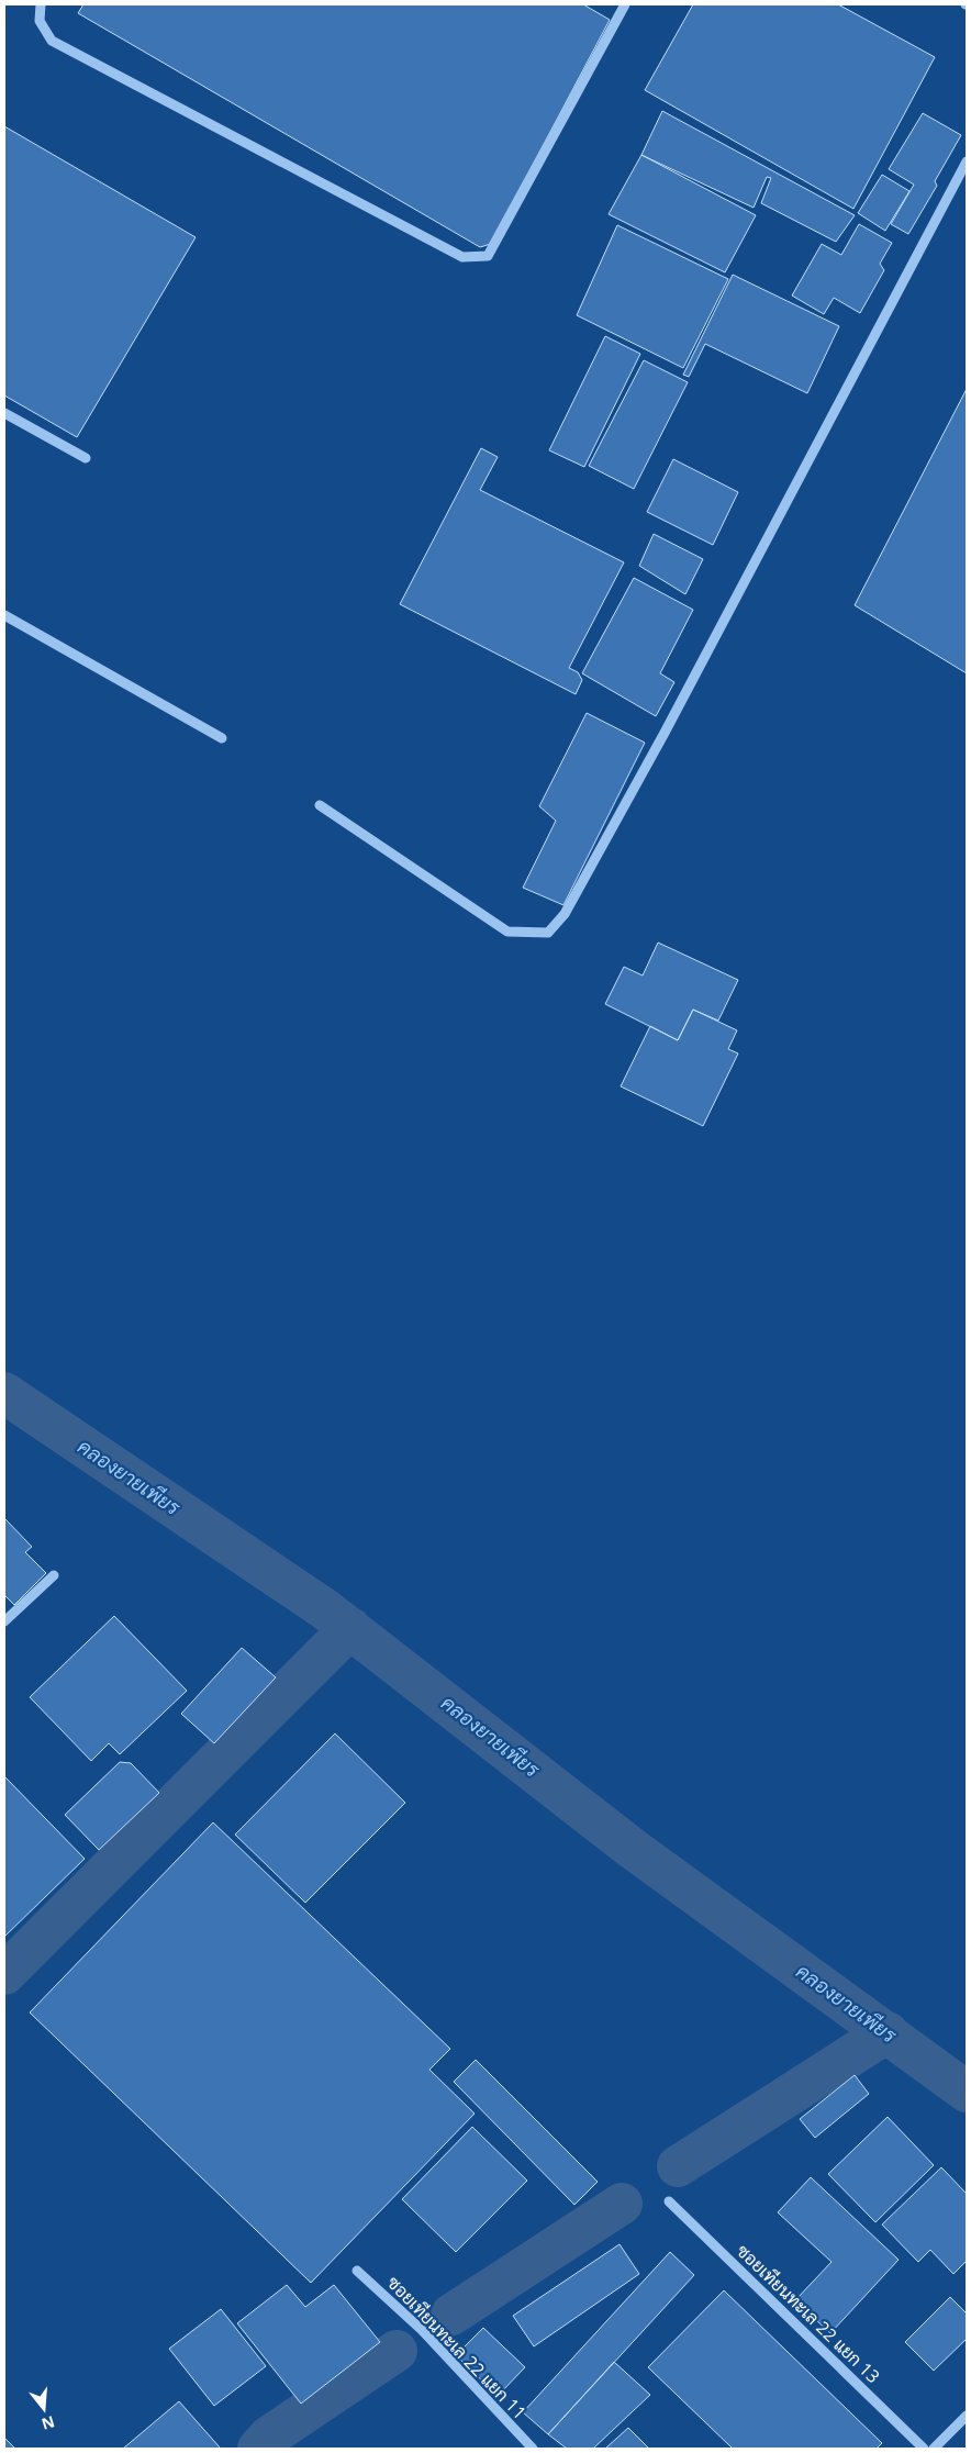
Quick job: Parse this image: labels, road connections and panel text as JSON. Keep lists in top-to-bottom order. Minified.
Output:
{"streets":{"street":["ซอยเทียนทะเล 22 แยก 13","ซอยเทียนทะเล 22 แยก 11"]},"water":["คลองยายเพียร"],"north":"bottom"}
